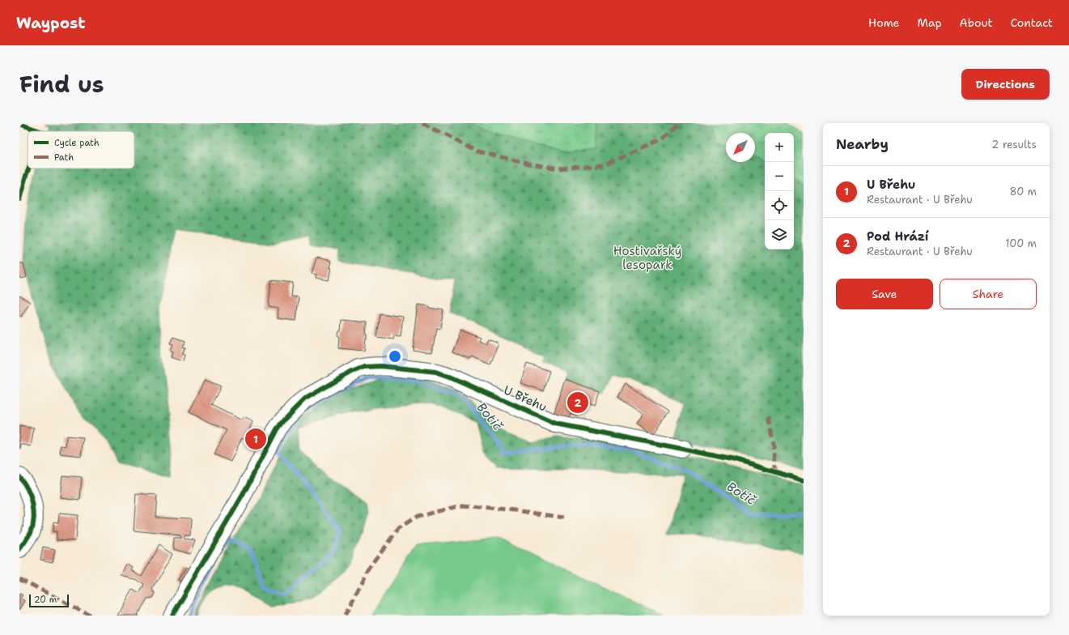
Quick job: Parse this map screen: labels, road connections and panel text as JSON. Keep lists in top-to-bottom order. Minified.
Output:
{"streets":{"street":["U Břehu"]},"water":["Botič"],"parks":["Hostivařský lesopark"],"legend":["Cycle path","Path"],"scale_bar":"20 m","north":"bottom left","page":{"header":"Waypost","nav":["Home","Map","About","Contact"],"title":"Find us","buttons":["Directions",["Save","Share"]],"heading":["Nearby","2 results"],"map_buttons":["+","−"],"list":[{"mark":"1","name":"U Břehu","note":"Restaurant · U Břehu","value":"80 m"},{"mark":"2","name":"Pod Hrází","note":"Restaurant · U Břehu","value":"100 m"}],"pins":["2","1"],"scale":"20 m"}}
